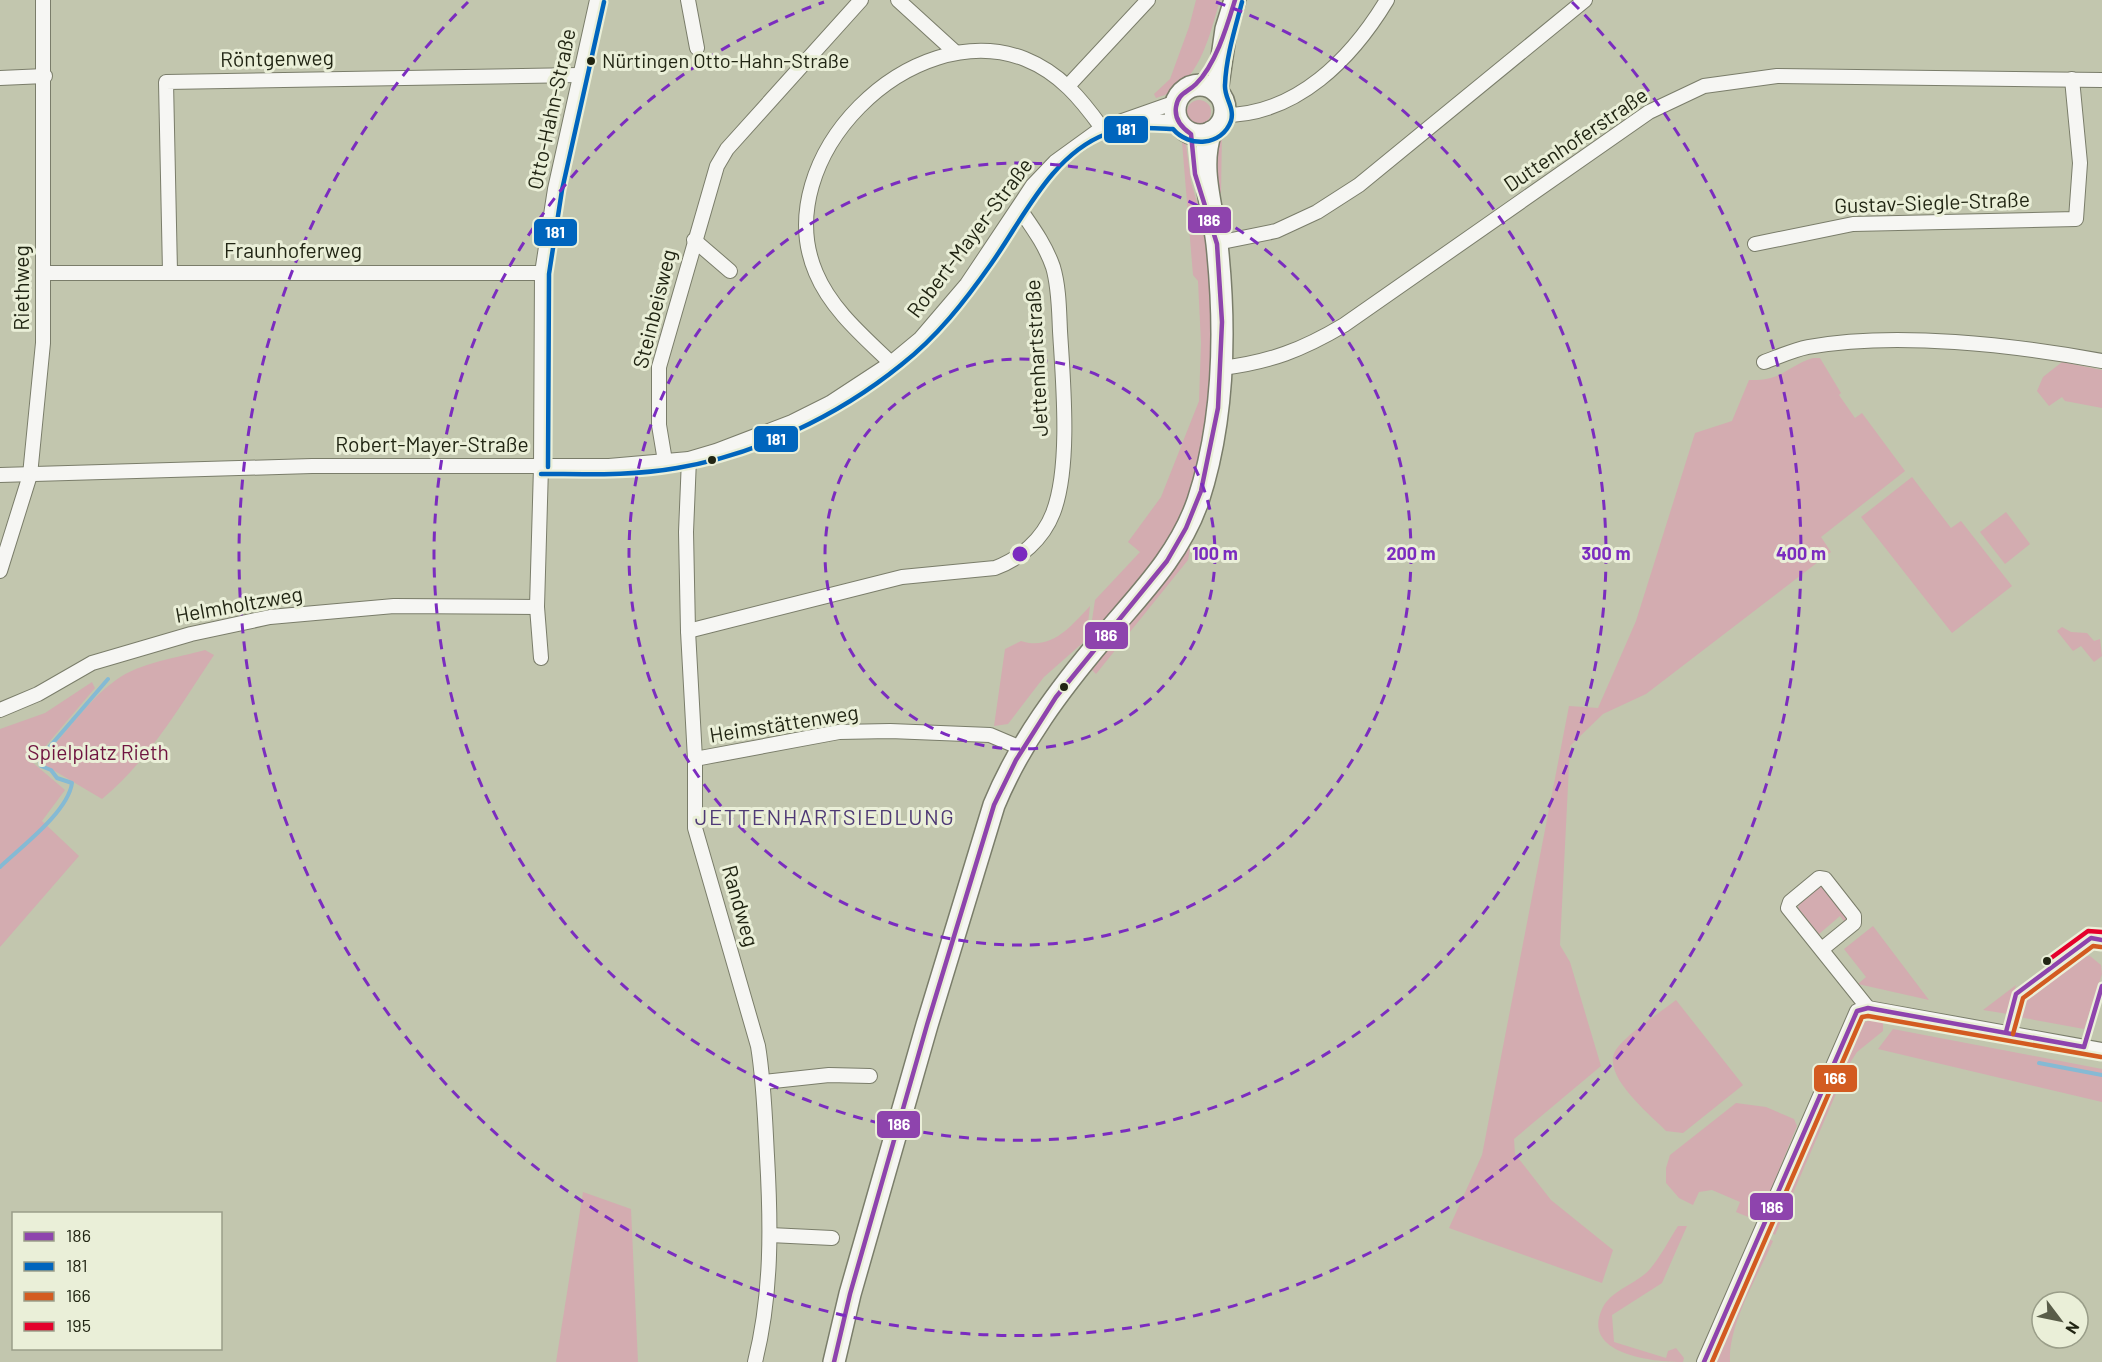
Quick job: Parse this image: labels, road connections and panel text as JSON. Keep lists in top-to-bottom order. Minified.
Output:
{"streets":{"street":["Röntgenweg","Otto-Hahn-Straße","Duttenhoferstraße","Gustav-Siegle-Straße","Robert-Mayer-Straße","Fraunhoferweg","Riethweg","Steinbeisweg","Jettenhartstraße","Helmholtzweg","Heimstättenweg","Randweg"]},"crossings":[["Röntgenweg","Otto-Hahn-Straße"],["Röntgenweg","Fraunhoferweg"],["Otto-Hahn-Straße","Robert-Mayer-Straße"],["Otto-Hahn-Straße","Fraunhoferweg"],["Otto-Hahn-Straße","Helmholtzweg"],["Duttenhoferstraße","Gustav-Siegle-Straße"],["Robert-Mayer-Straße","Riethweg"],["Robert-Mayer-Straße","Steinbeisweg"],["Robert-Mayer-Straße","Jettenhartstraße"],["Robert-Mayer-Straße","Randweg"],["Fraunhoferweg","Riethweg"],["Jettenhartstraße","Randweg"],["Heimstättenweg","Randweg"]],"districts":["JETTENHARTSIEDLUNG"],"parks":["Spielplatz Rieth"],"places":["Nürtingen Otto-Hahn-Straße"],"lines":["transit line 186","transit line 181","transit line 195","transit line 166"],"legend":["186","181","166","195"],"north":"bottom right","rings":["100 m","200 m","300 m","400 m"]}
